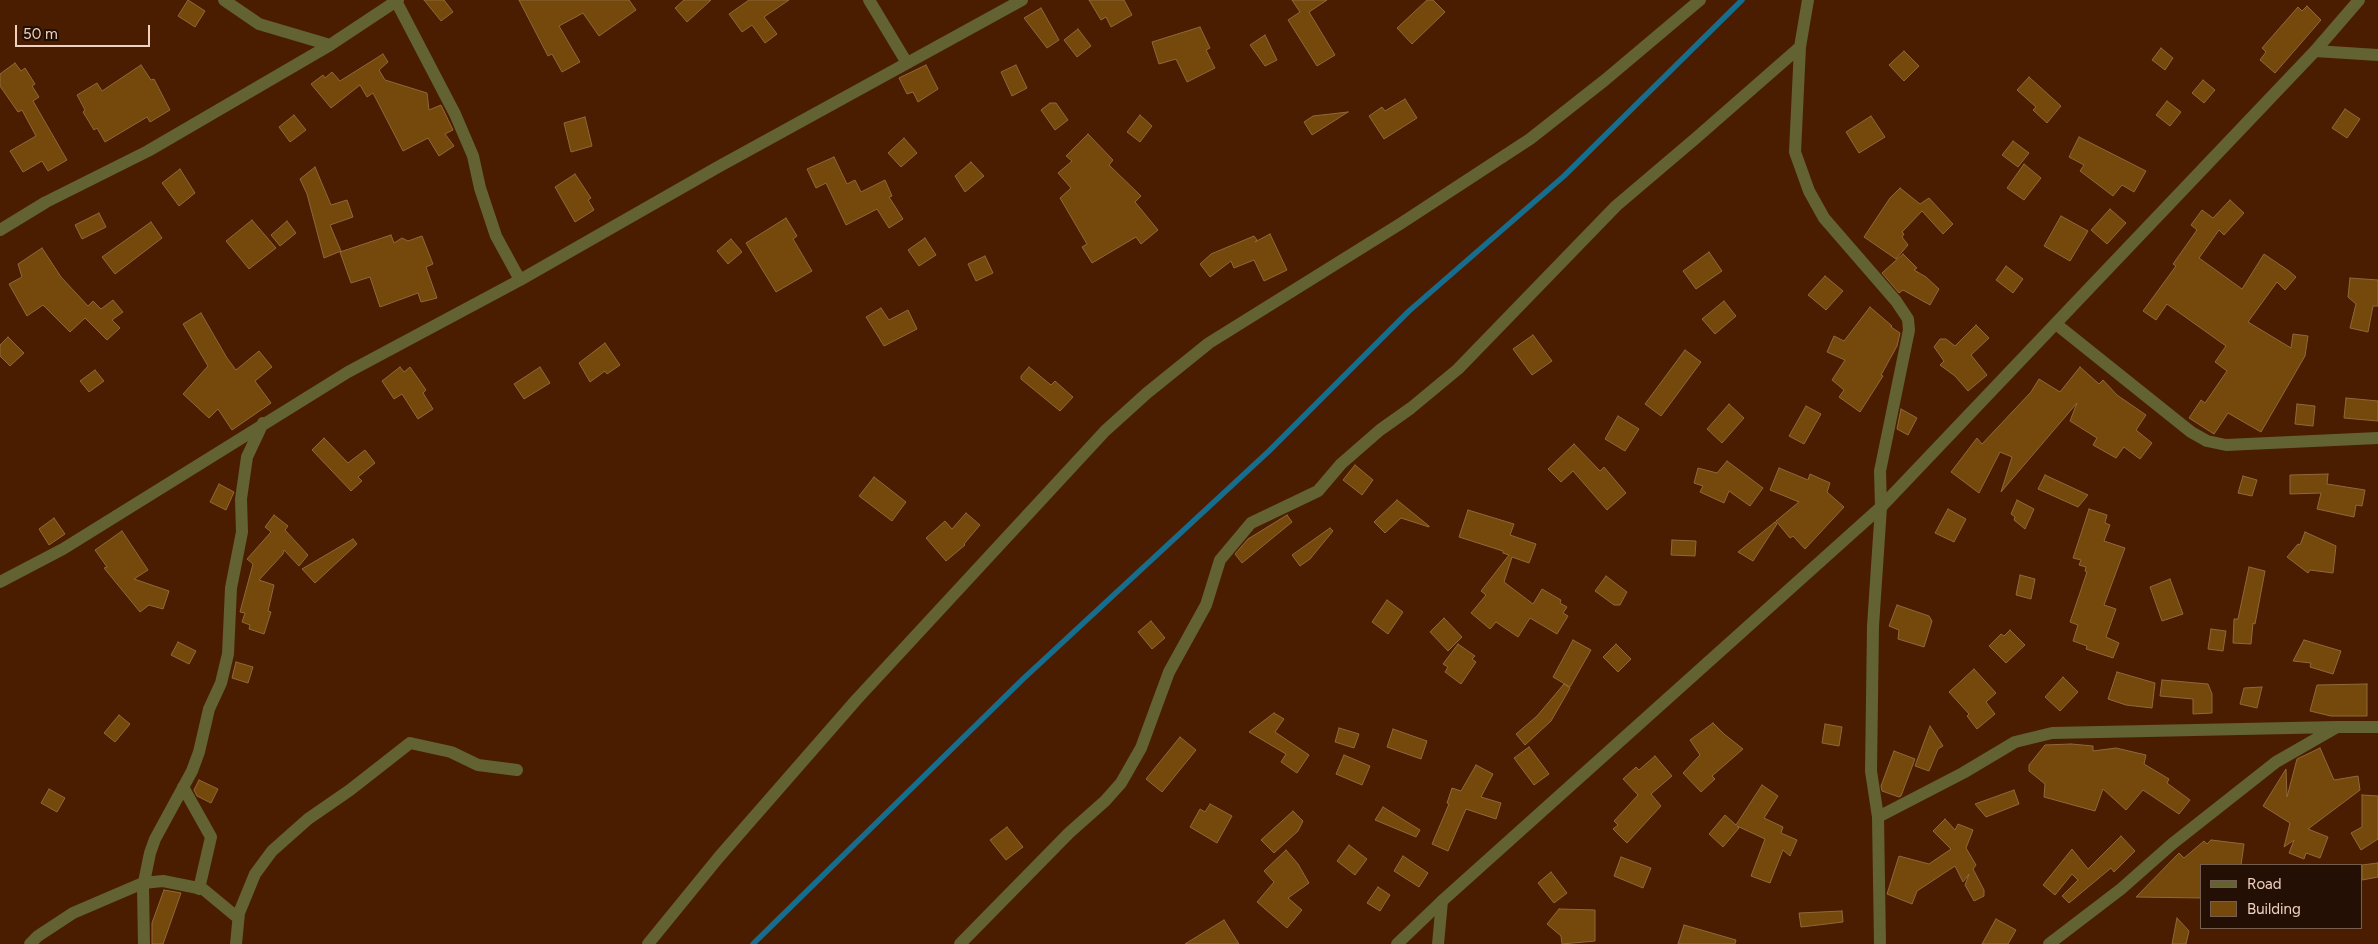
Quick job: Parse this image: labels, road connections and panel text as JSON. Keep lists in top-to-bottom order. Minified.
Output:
{"legend":["Road","Building"],"scale_bar":"50 m"}
